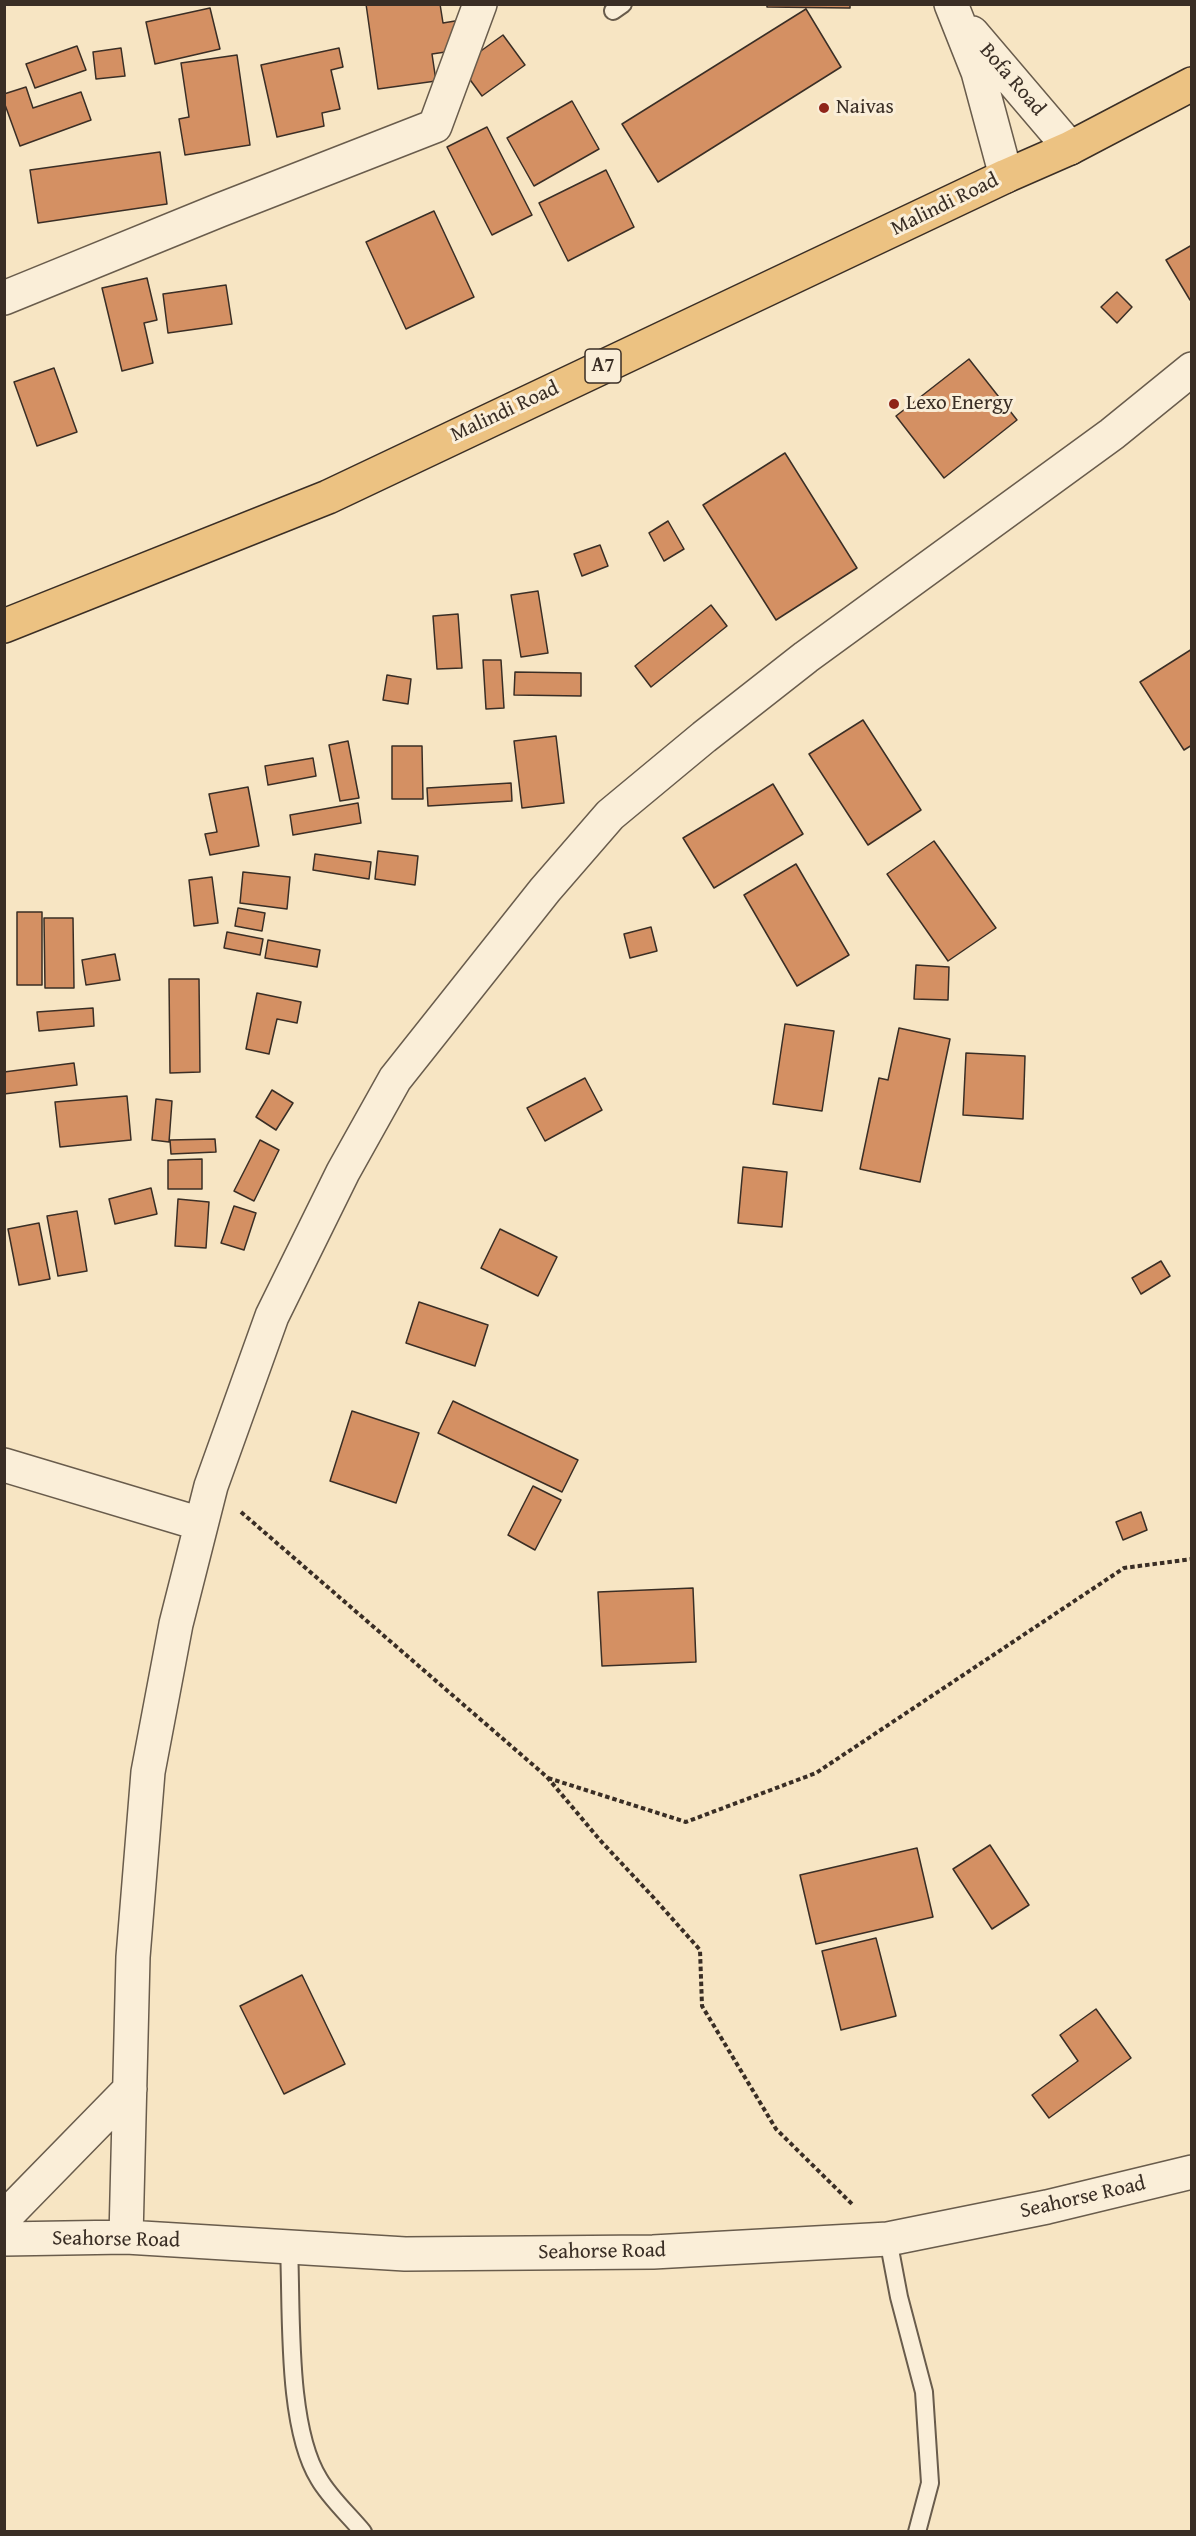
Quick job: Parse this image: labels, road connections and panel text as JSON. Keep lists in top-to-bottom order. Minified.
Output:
{"streets":{"highway":["Malindi Road","A7"],"street":["Bofa Road","Seahorse Road"]},"crossings":[["Bofa Road","Malindi Road"]],"places":["Naivas","Lexo Energy"]}
